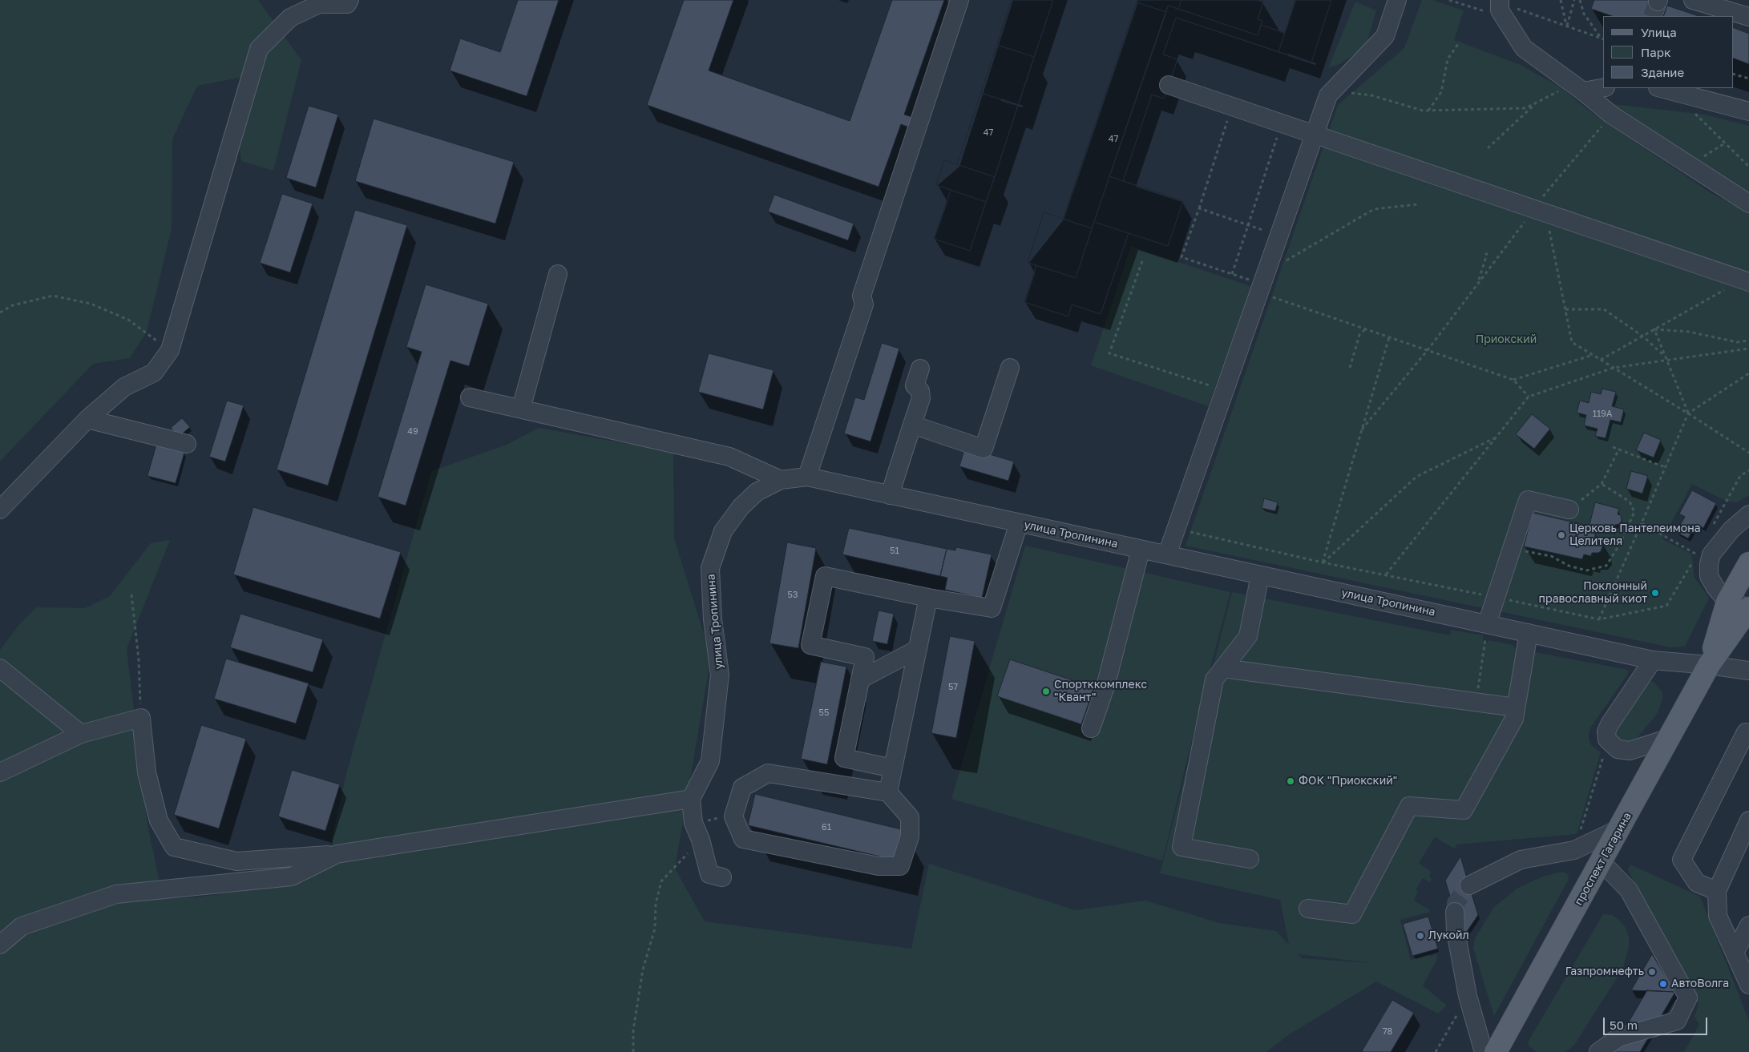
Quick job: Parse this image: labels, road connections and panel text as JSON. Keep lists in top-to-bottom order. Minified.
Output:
{"streets":{"main road":["проспект Гагарина"],"street":["улица Тропинина"]},"crossings":[["улица Тропинина","проспект Гагарина"]],"parks":["Приокский"],"places":["Церковь Пантелеимона Целителя","Поклонный православный киот","Спортккомплекс \"Квант\"","ФОК \"Приокский\"","Лукойл","Газпромнефть","АвтоВолга"],"house_numbers":["47","47","119А","49","51","53","57","55","61","78"],"legend":["Улица","Парк","Здание"],"scale_bar":"50 m"}
